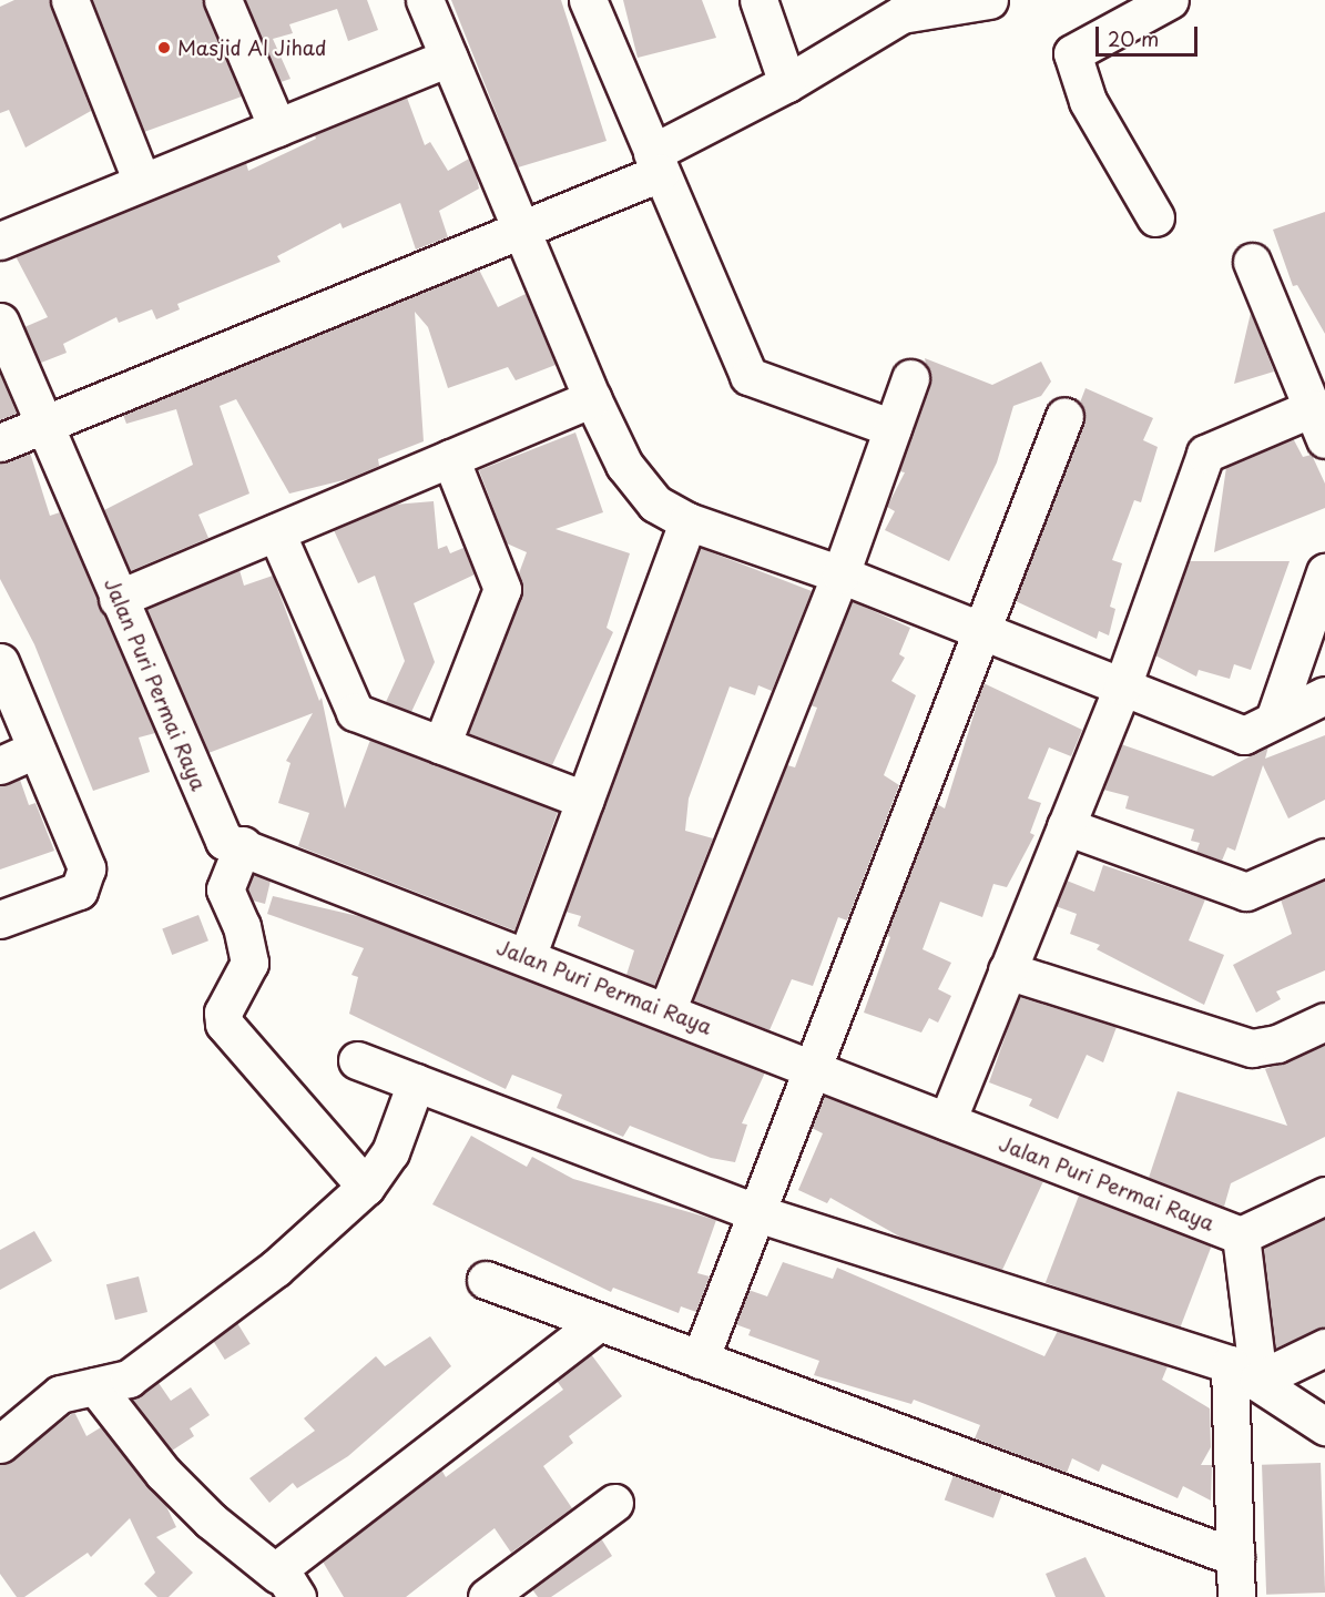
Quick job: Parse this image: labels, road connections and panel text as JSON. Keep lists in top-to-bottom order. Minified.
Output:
{"streets":{"street":["Jalan Puri Permai Raya"]},"places":["Masjid Al Jihad"],"scale_bar":"20 m"}
